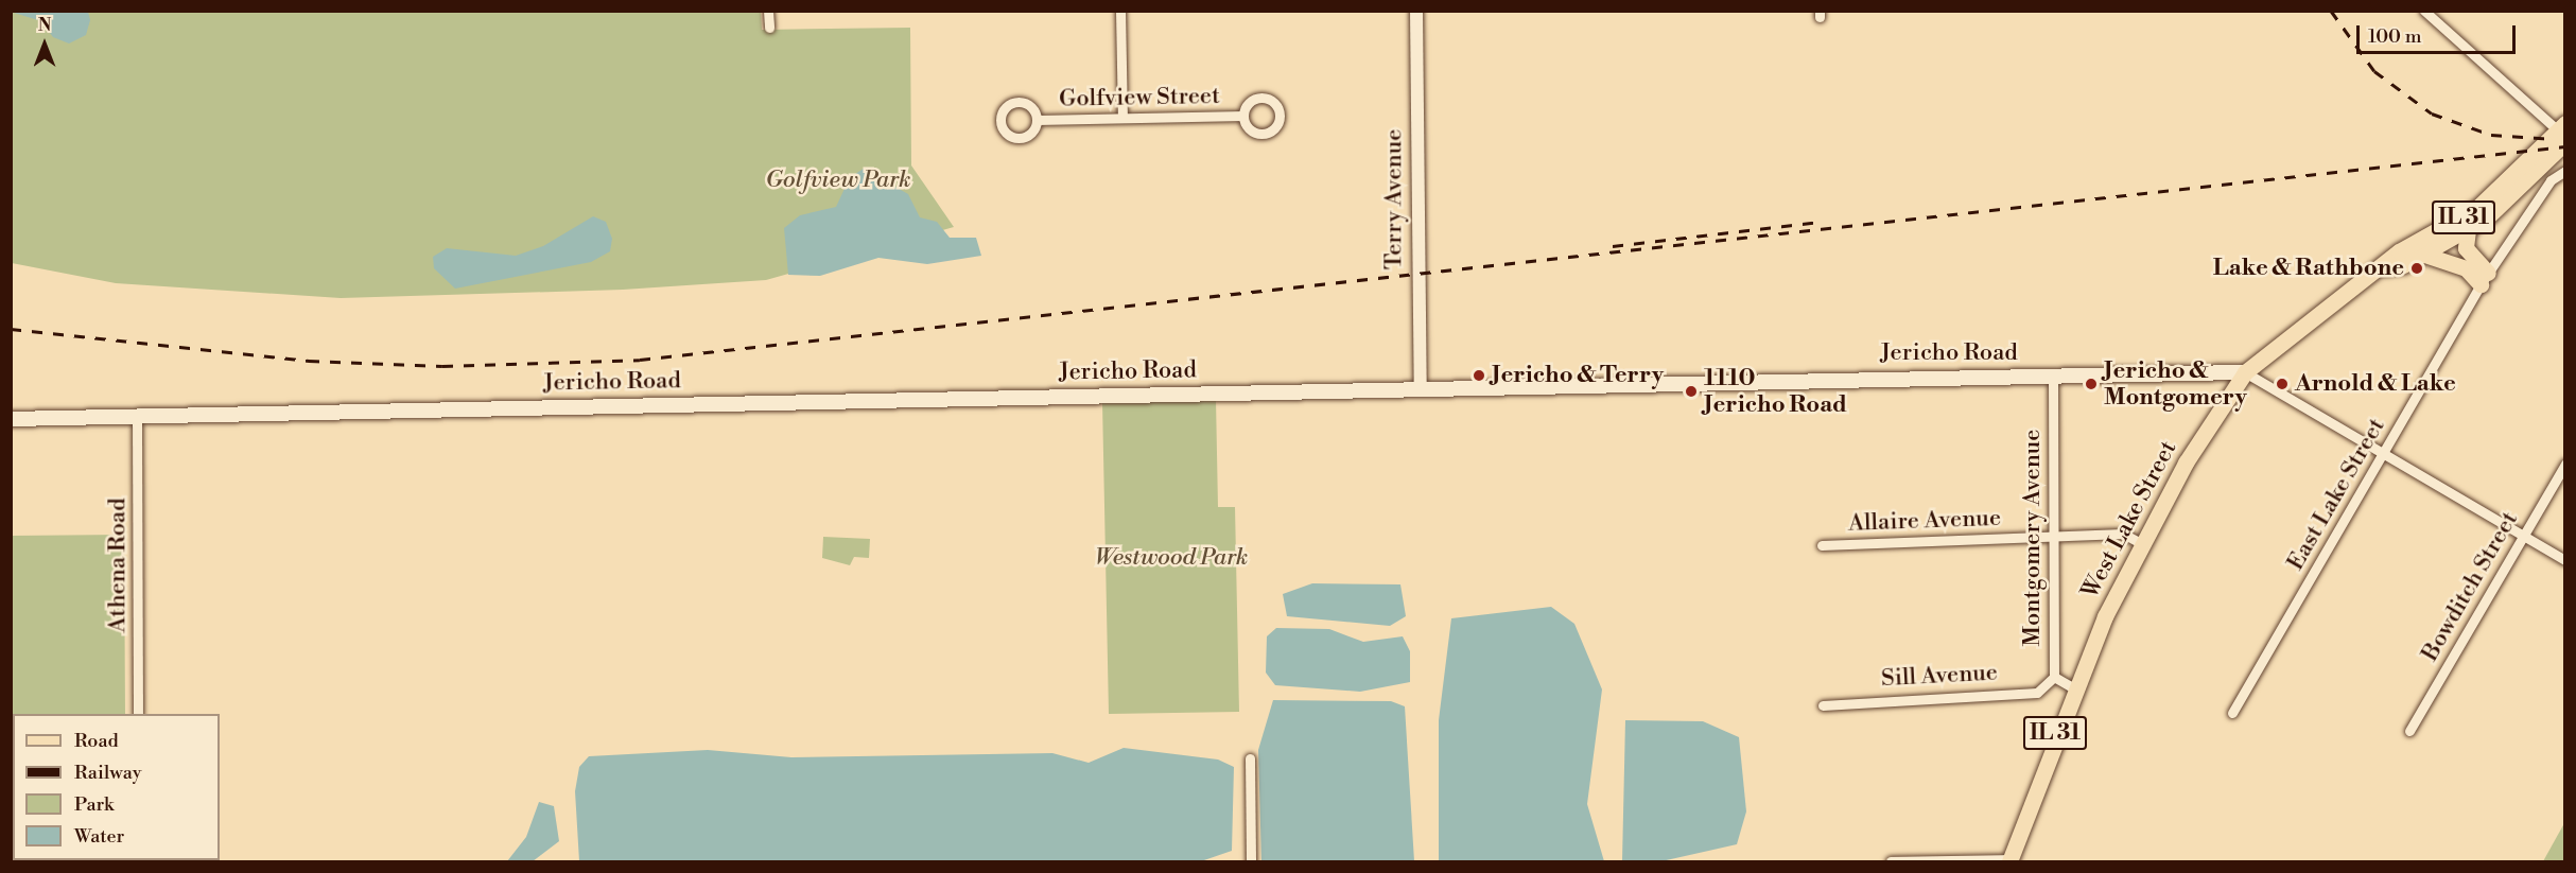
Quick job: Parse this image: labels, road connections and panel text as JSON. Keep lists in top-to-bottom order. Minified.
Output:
{"streets":{"main road":["IL 31","Jericho Road","West Lake Street"],"street":["Golfview Street","Terry Avenue","East Lake Street","Allaire Avenue","Montgomery Avenue","Athena Road","Bowditch Street","Sill Avenue"]},"crossings":[["Terry Avenue","Jericho Road"],["Jericho Road","West Lake Street"],["Jericho Road","Montgomery Avenue"],["Jericho Road","Athena Road"],["West Lake Street","Allaire Avenue"],["West Lake Street","Montgomery Avenue"],["Allaire Avenue","Montgomery Avenue"],["Montgomery Avenue","Sill Avenue"]],"parks":["Golfview Park","Westwood Park"],"places":["Lake & Rathbone","Jericho & Terry","Jericho & Montgomery","Arnold & Lake","1110 Jericho Road"],"legend":["Road","Railway","Park","Water"],"scale_bar":"100 m","north":"top"}
